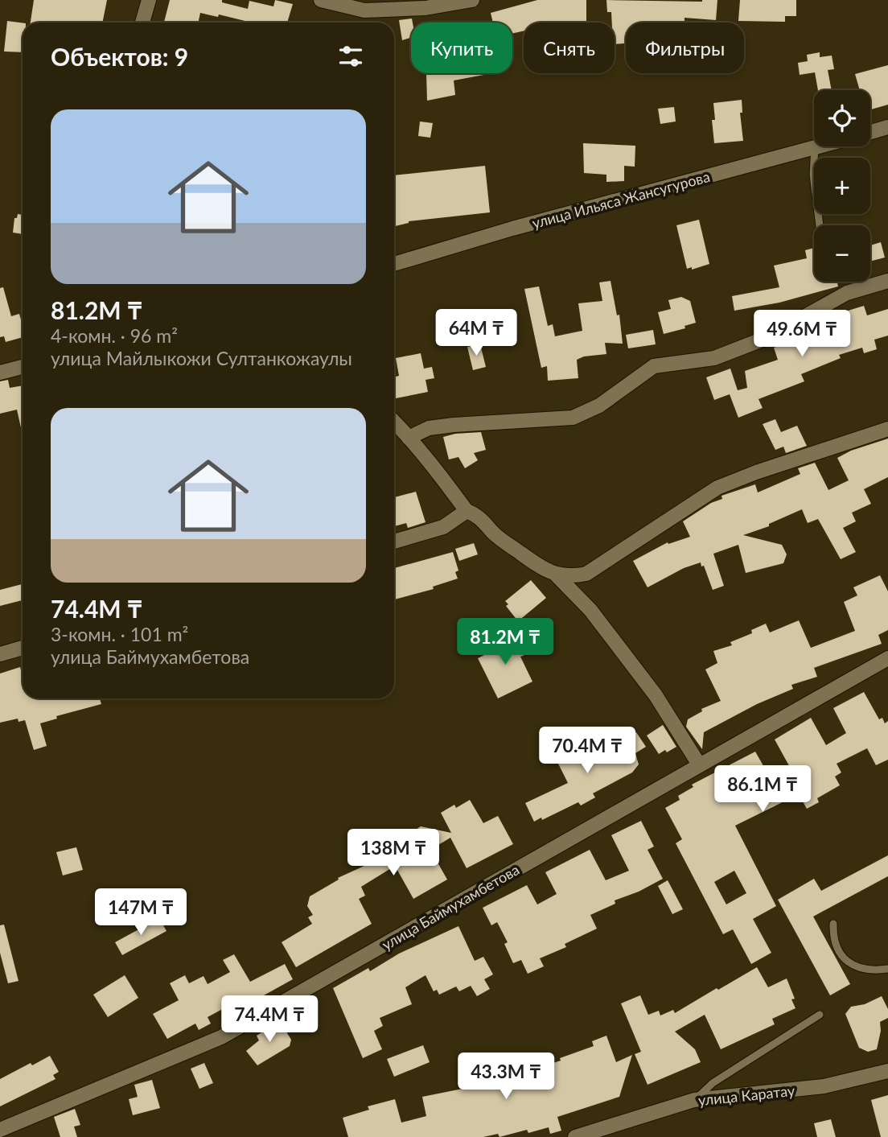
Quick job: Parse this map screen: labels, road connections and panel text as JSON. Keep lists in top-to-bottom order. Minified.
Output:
{"streets":{"street":["улица Ильяса Жансугурова","улица Баймухамбетова","улица Каратау"]},"page":{"chip":["Купить","Снять","Фильтры"],"heading":"Объектов: 9","map_buttons":["+","−"],"list":[{"name":"81.2M ₸","note":"4-комн. · 96 m² · улица Майлыкожи Султанкожаулы"},{"name":"74.4M ₸","note":"3-комн. · 101 m² · улица Баймухамбетова"}],"price":["64M ₸","49.6M ₸","81.2M ₸","70.4M ₸","86.1M ₸","138M ₸","147M ₸","74.4M ₸","43.3M ₸"]}}
